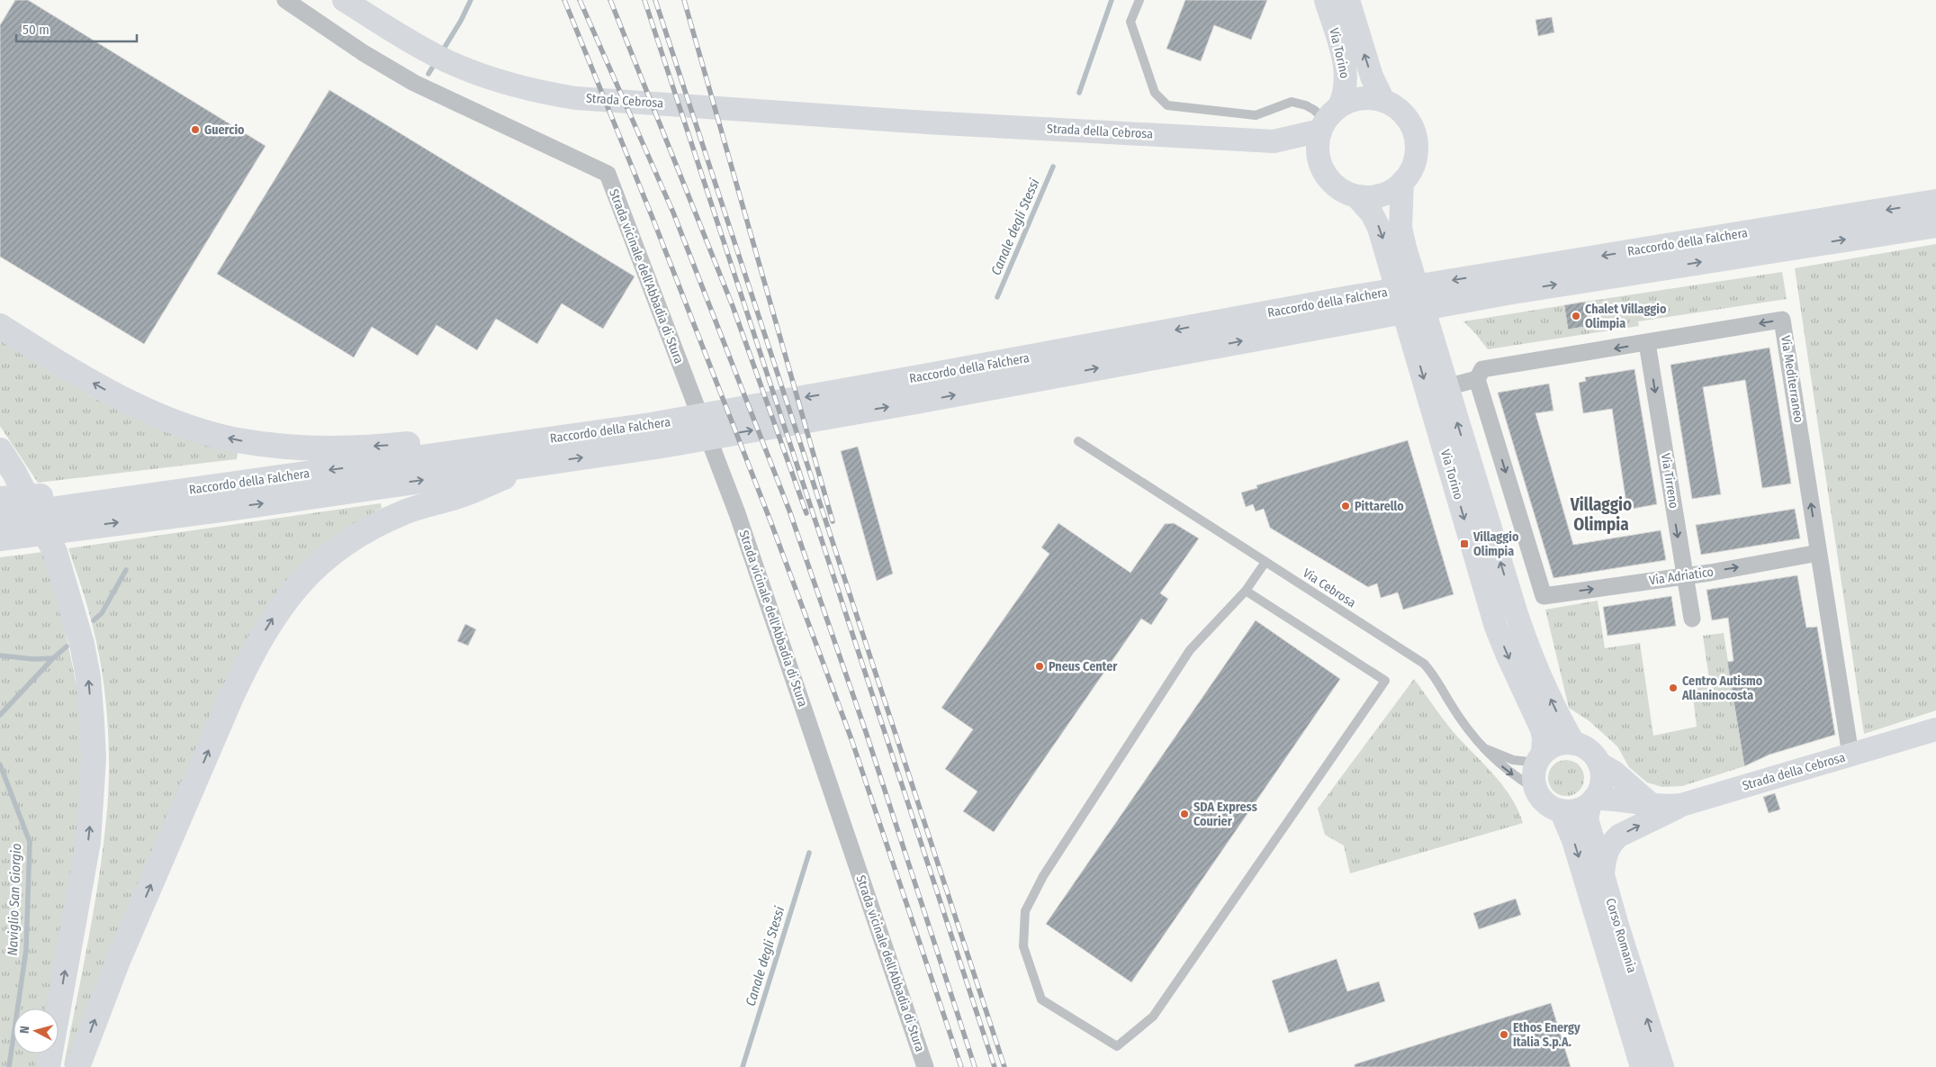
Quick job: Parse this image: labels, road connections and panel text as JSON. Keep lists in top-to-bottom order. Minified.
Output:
{"streets":{"highway":["Raccordo della Falchera"],"main road":["Via Torino","Strada Cebrosa","Strada della Cebrosa","Corso Romania"],"street":["Strada vicinale dell'Abbadia di Stura","Via Mediterraneo","Via Tirreno","Via Adriatico"],"lane":["Via Cebrosa"]},"crossings":[["Via Torino","Strada della Cebrosa"],["Via Torino","Via Mediterraneo"],["Via Torino","Via Cebrosa"],["Via Torino","Corso Romania"],["Strada Cebrosa","Strada della Cebrosa"],["Strada della Cebrosa","Via Mediterraneo"],["Strada della Cebrosa","Via Cebrosa"],["Strada della Cebrosa","Corso Romania"],["Via Mediterraneo","Via Tirreno"],["Via Mediterraneo","Via Adriatico"],["Via Tirreno","Via Adriatico"],["Via Cebrosa","Corso Romania"]],"one_way":["Via Tirreno"],"districts":["Villaggio Olimpia"],"water":["Canale degli Stessi","Naviglio San Giorgio"],"places":{"other":["Guercio","Chalet Villaggio Olimpia","Pittarello","Pneus Center","Centro Autismo Allaninocosta","SDA Express Courier","Ethos Energy Italia S.p.A."],"transit":["Villaggio Olimpia"]},"scale_bar":"50 m","north":"left"}
